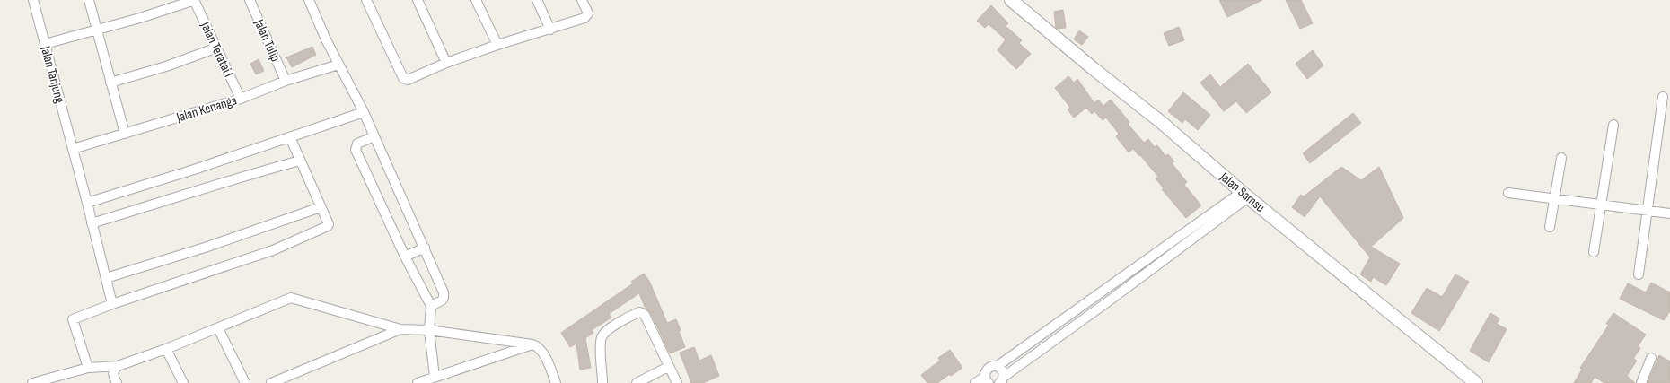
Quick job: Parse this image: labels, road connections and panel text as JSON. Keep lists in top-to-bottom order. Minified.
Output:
{"streets":{"street":["Jalan Tulip","Jalan Teratai I","Jalan Tanjung","Jalan Kenanga","Jalan Samsu"]},"crossings":[["Jalan Tulip","Jalan Kenanga"],["Jalan Teratai I","Jalan Kenanga"],["Jalan Tanjung","Jalan Kenanga"]]}
